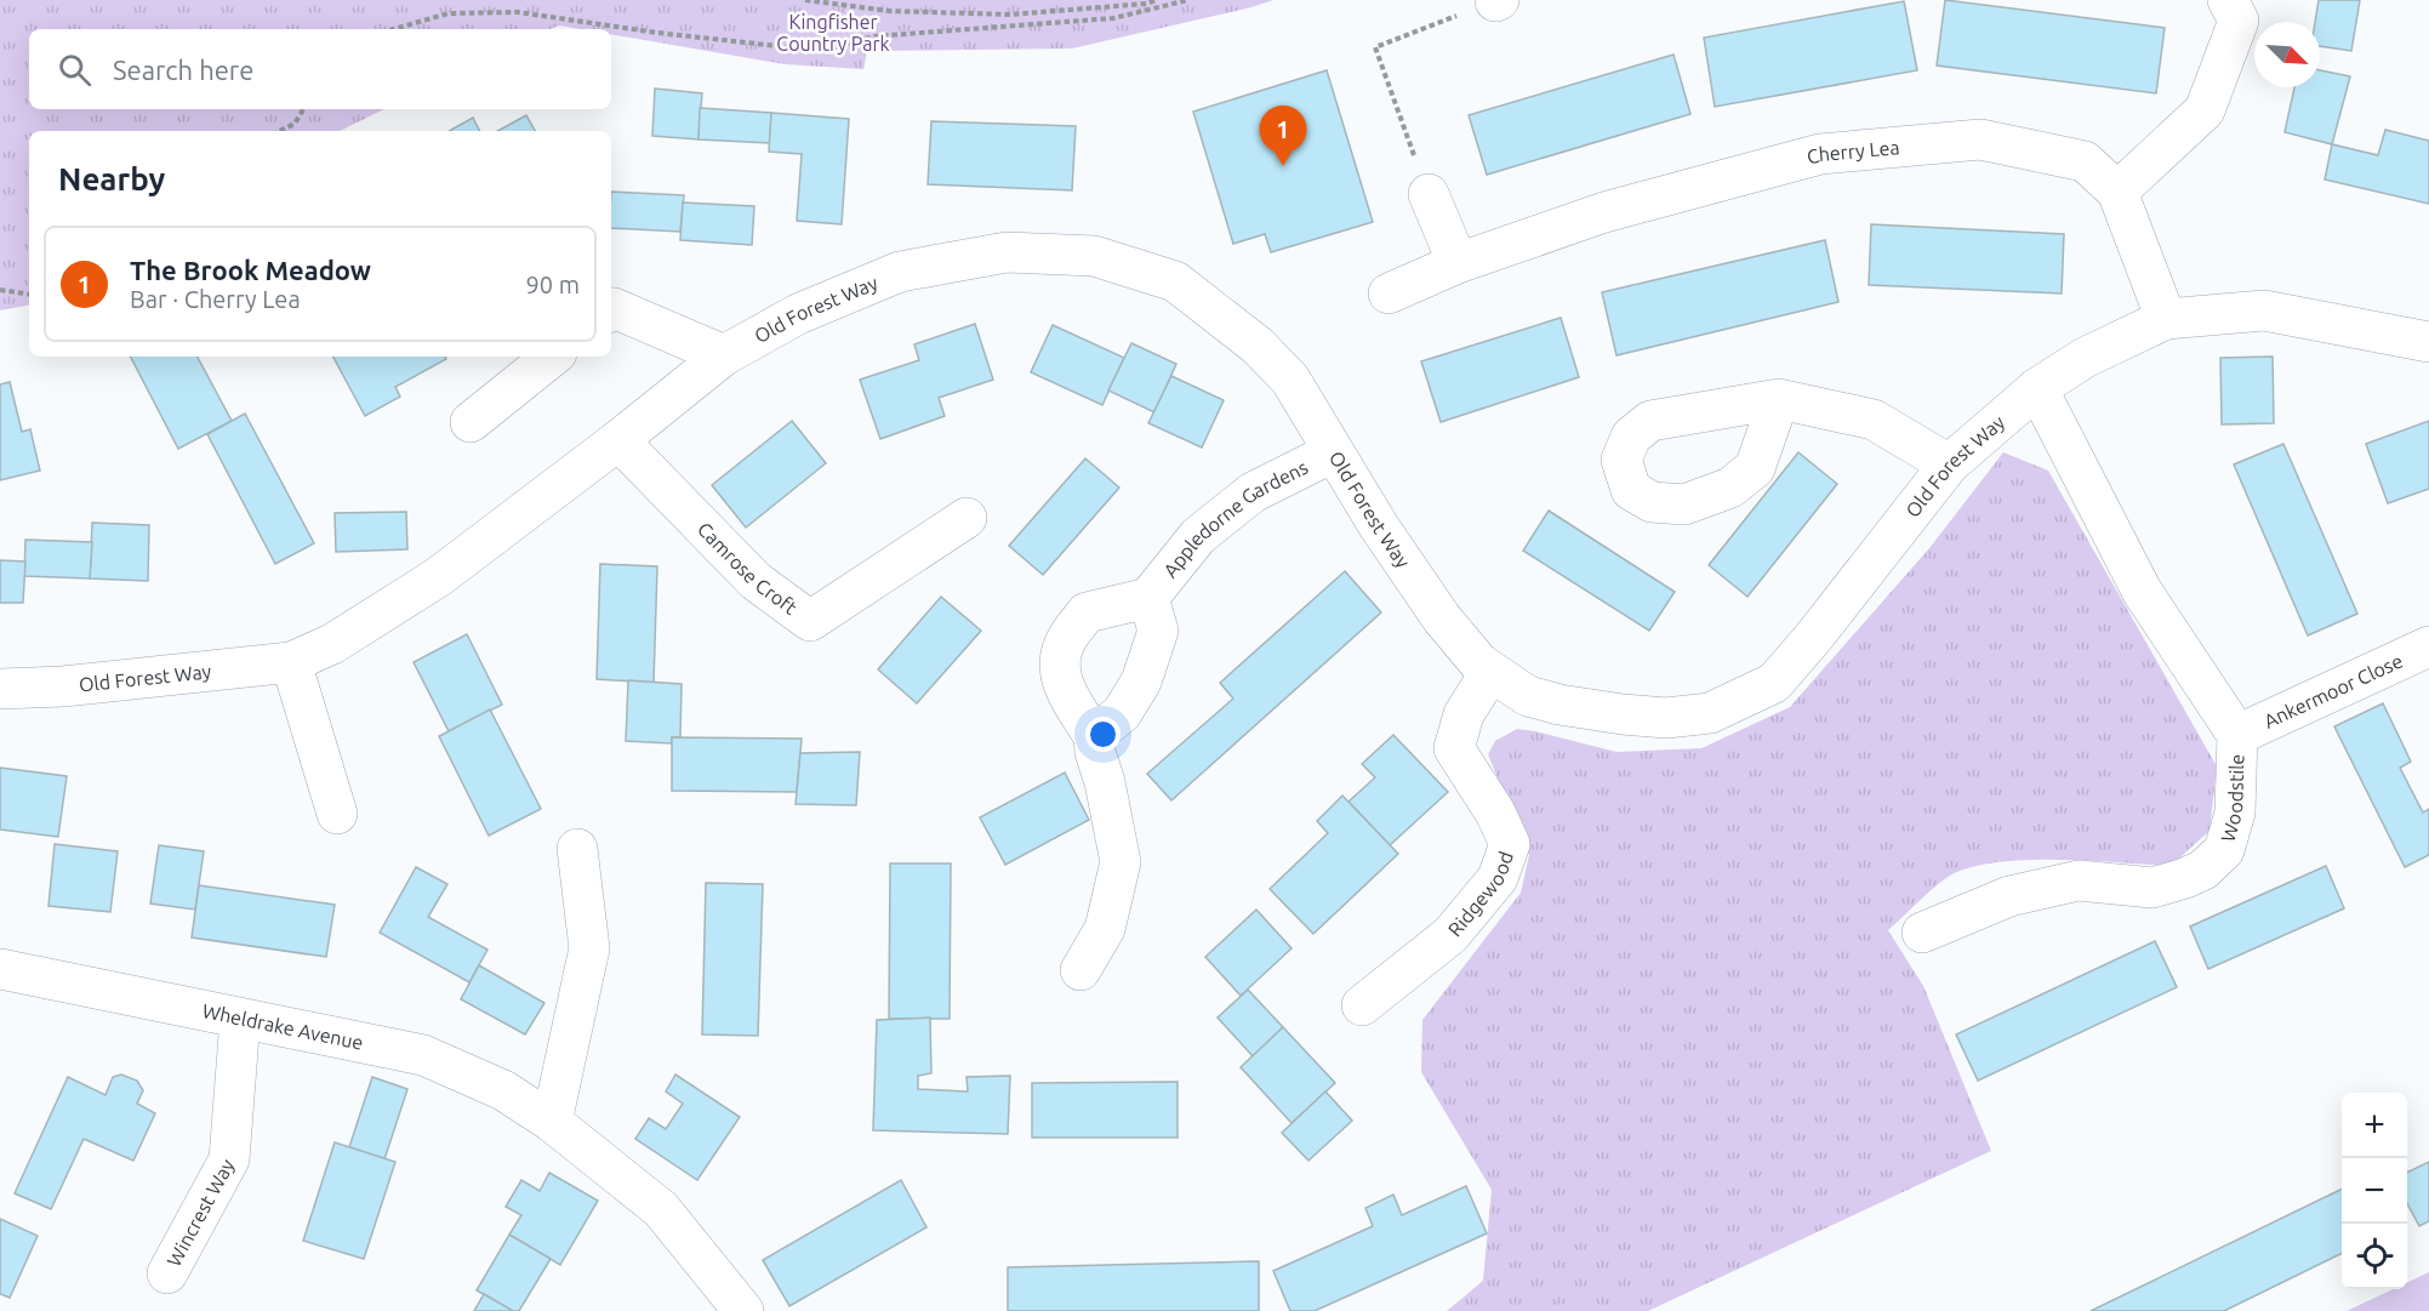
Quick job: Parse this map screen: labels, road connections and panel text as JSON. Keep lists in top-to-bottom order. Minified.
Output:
{"streets":{"street":["Cherry Lea","Old Forest Way","Appledorne Gardens","Camrose Croft","Ankermoor Close","Woodstile","Ridgewood","Wheldrake Avenue","Wincrest Way"]},"crossings":[["Cherry Lea","Old Forest Way"],["Old Forest Way","Appledorne Gardens"],["Old Forest Way","Camrose Croft"],["Old Forest Way","Woodstile"],["Old Forest Way","Ridgewood"],["Ankermoor Close","Woodstile"],["Wheldrake Avenue","Wincrest Way"]],"parks":["Kingfisher Country Park"],"north":"bottom right","page":{"search":"Search here","pins":"1","heading":"Nearby","list":[{"mark":"1","name":"The Brook Meadow","note":"Bar · Cherry Lea","value":"90 m"}],"map_buttons":["+","−"]}}
